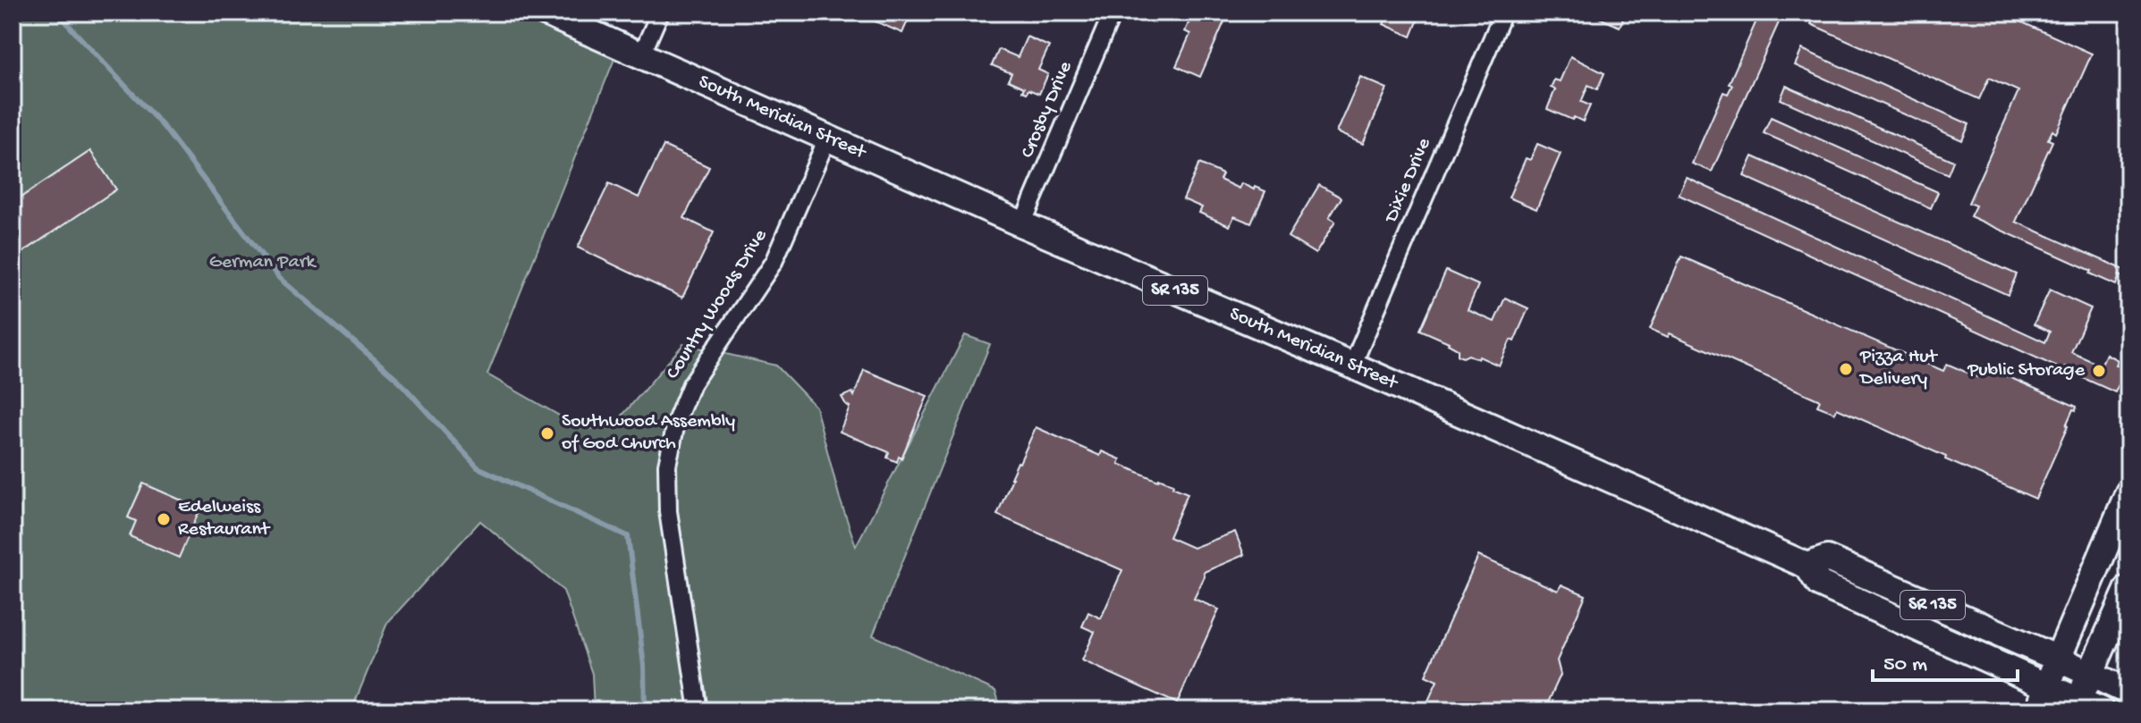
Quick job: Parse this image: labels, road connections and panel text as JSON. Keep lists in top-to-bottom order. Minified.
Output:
{"streets":{"main road":["South Meridian Street","SR 135"],"street":["Crosby Drive","Dixie Drive","Country Woods Drive"]},"crossings":[["Crosby Drive","South Meridian Street"],["South Meridian Street","Dixie Drive"],["South Meridian Street","SR 135"],["South Meridian Street","Country Woods Drive"]],"parks":["German Park"],"places":["Pizza Hut Delivery","Public Storage","Southwood Assembly of God Church","Edelweiss Restaurant"],"scale_bar":"50 m"}
